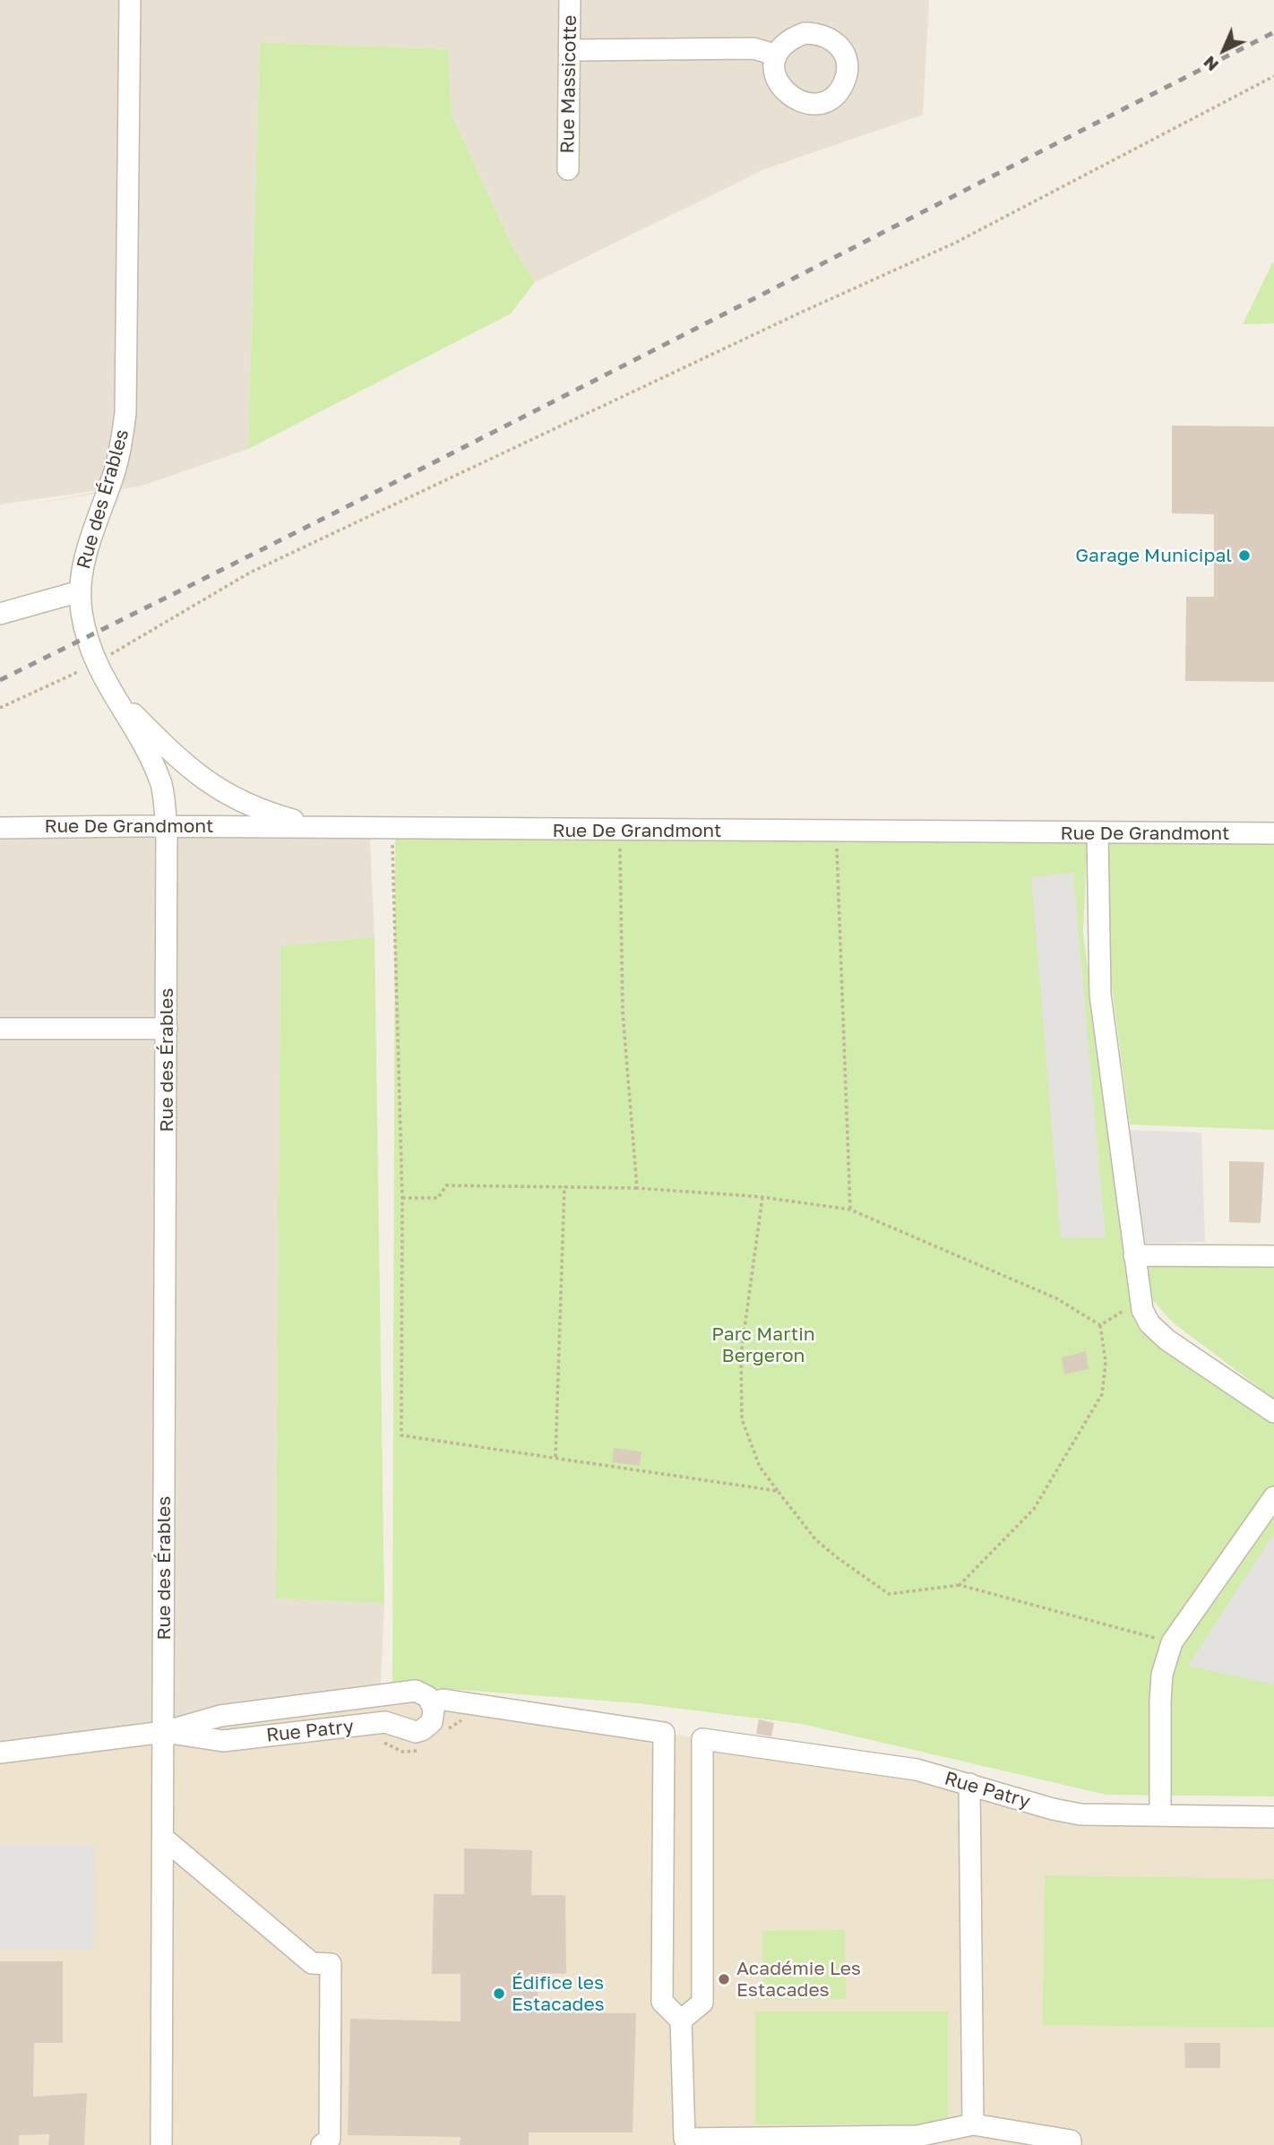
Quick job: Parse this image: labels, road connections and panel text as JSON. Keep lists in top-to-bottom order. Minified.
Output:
{"streets":{"street":["Rue Massicotte","Rue des Érables","Rue De Grandmont","Rue Patry"]},"crossings":[["Rue des Érables","Rue De Grandmont"],["Rue des Érables","Rue Patry"]],"parks":["Parc Martin Bergeron"],"places":["Garage Municipal","Académie Les Estacades","Édifice les Estacades"],"north":"bottom left"}
